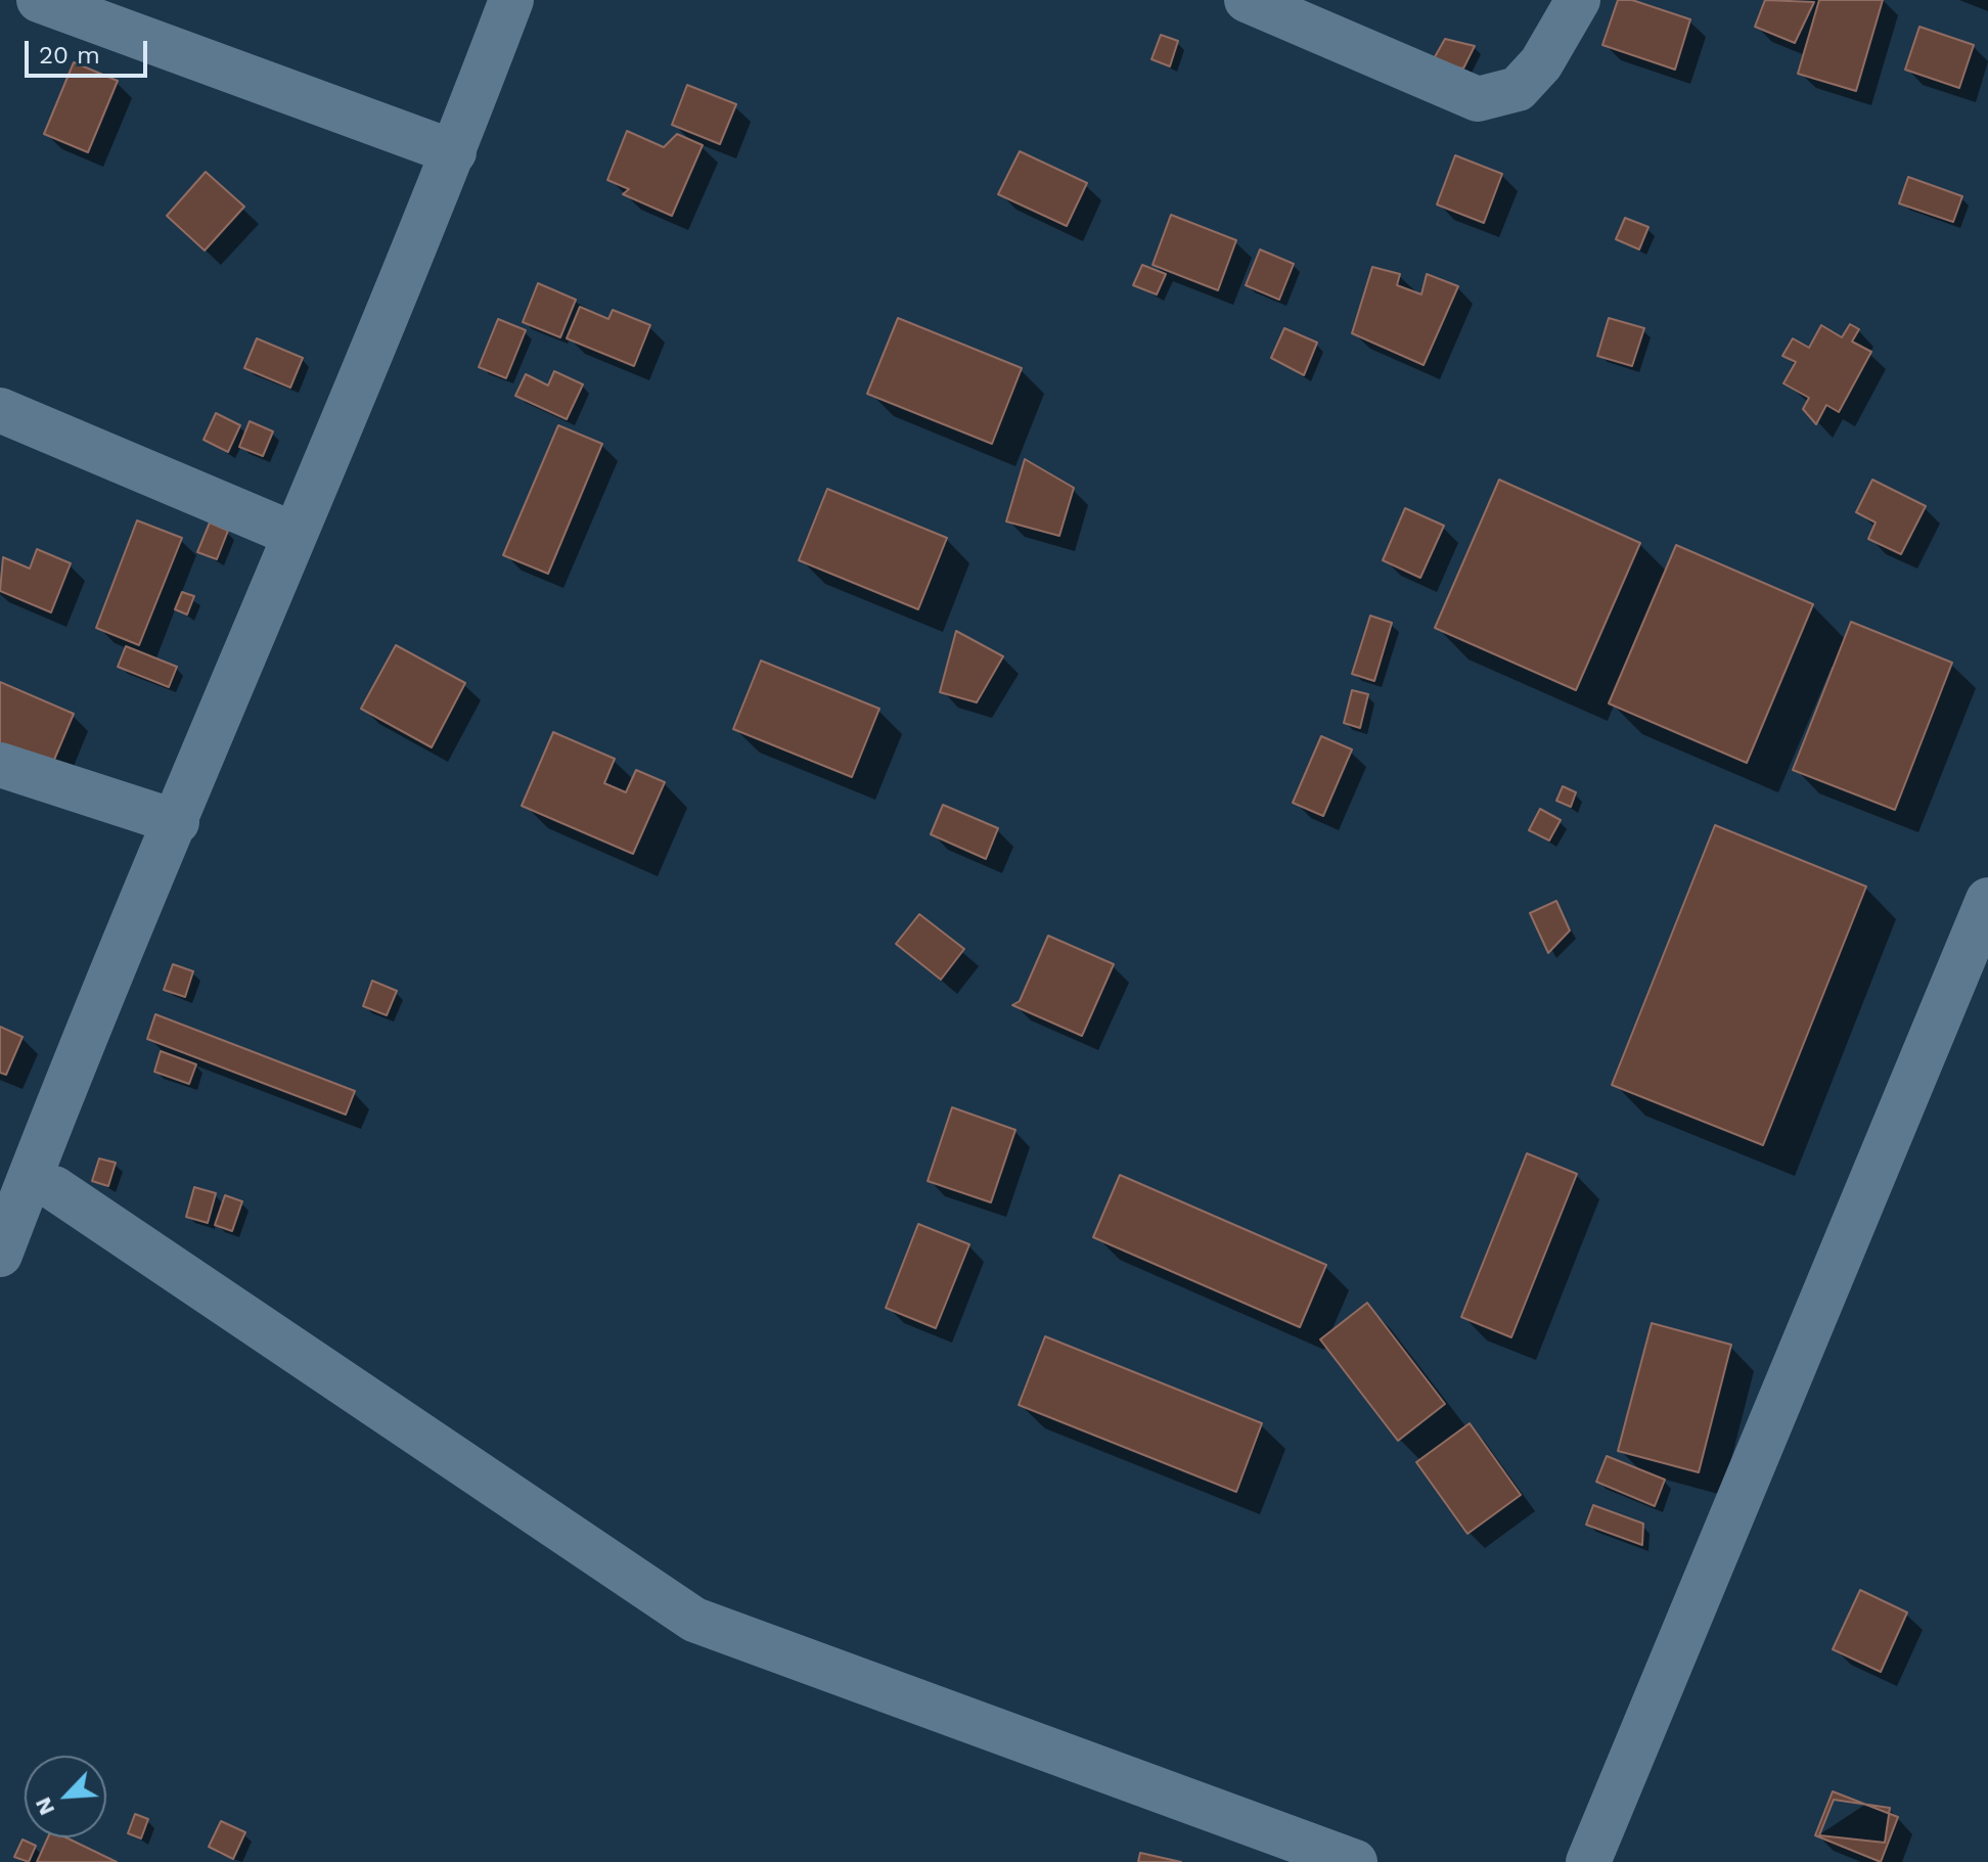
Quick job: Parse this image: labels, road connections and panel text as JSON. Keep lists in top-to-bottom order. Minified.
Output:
{"scale_bar":"20 m","north":"bottom left"}
